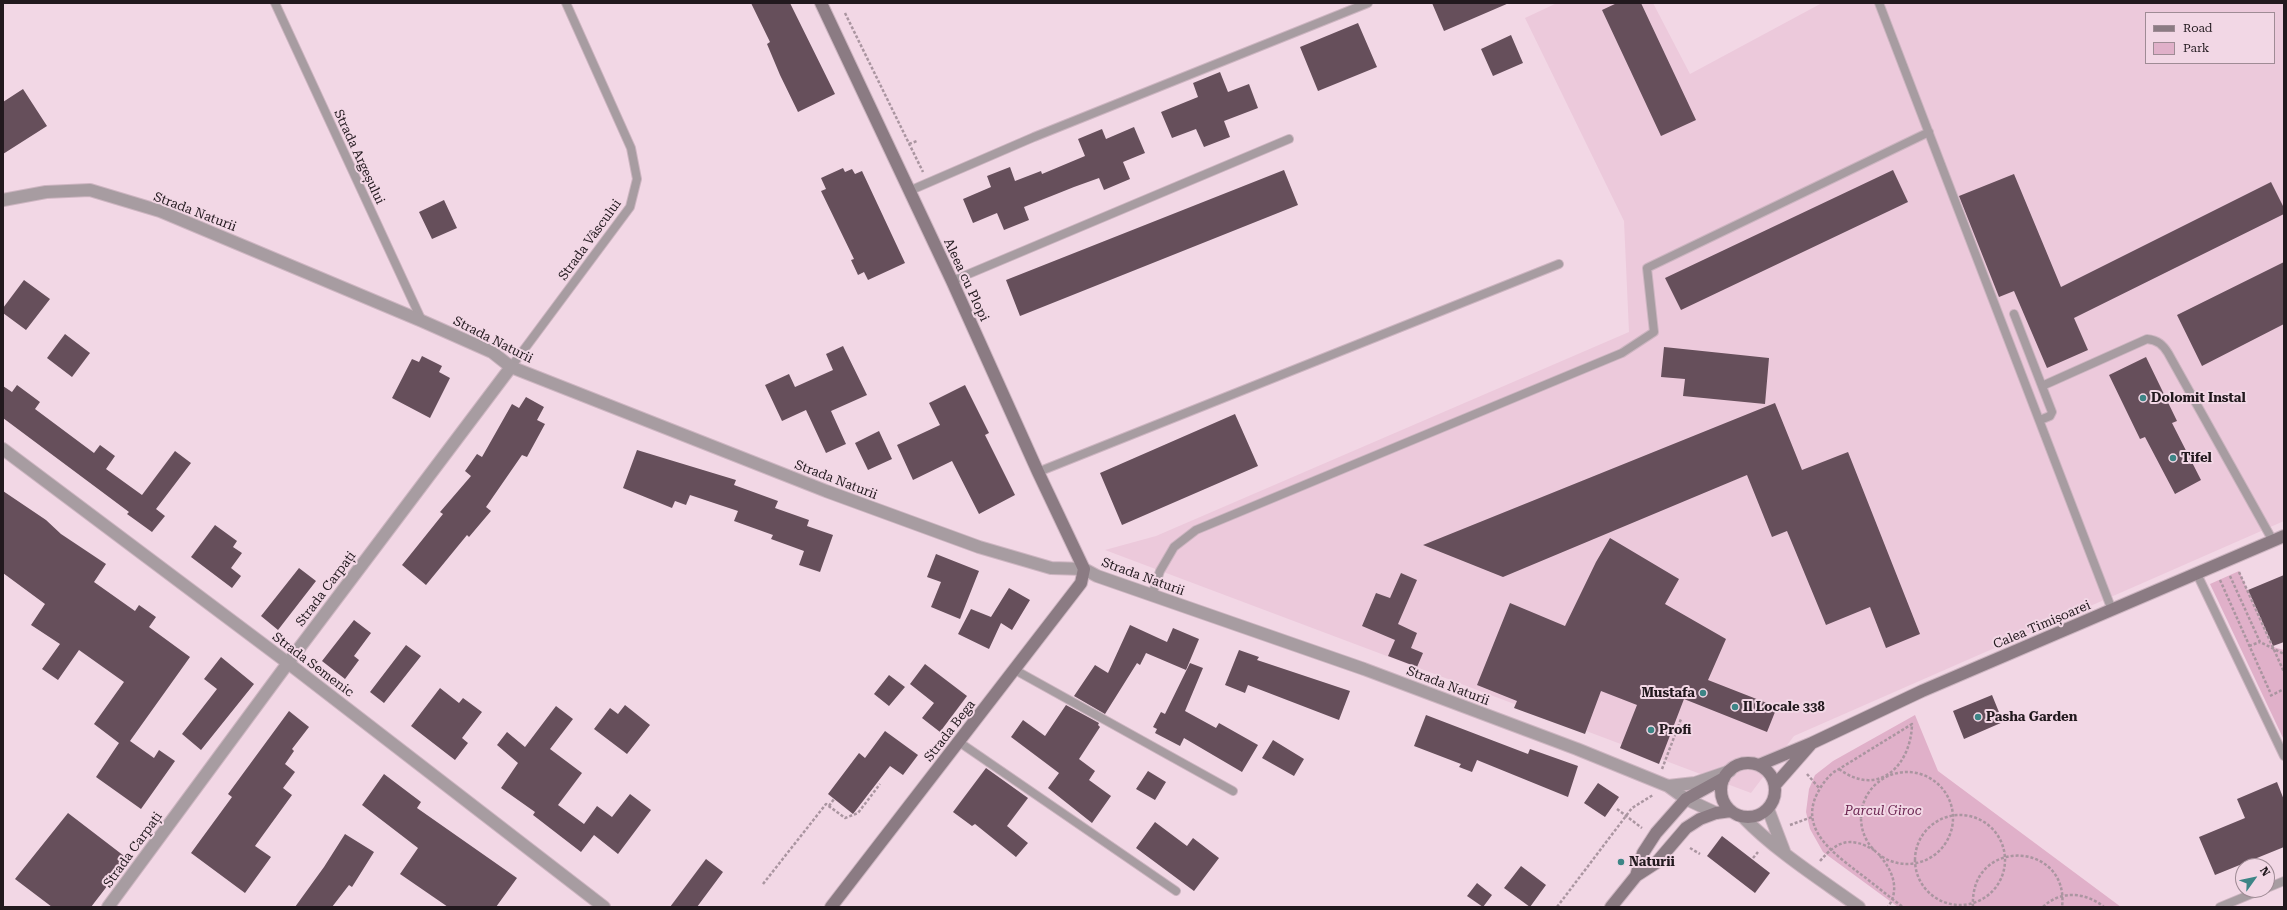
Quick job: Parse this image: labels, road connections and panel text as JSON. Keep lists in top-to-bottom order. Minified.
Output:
{"streets":{"main road":["Aleea cu Plopi","Calea Timișoarei","Strada Bega"],"street":["Strada Naturii","Strada Carpați","Strada Semenic"],"lane":["Strada Argeșului","Strada Vâscului"]},"crossings":[["Strada Argeșului","Strada Naturii"],["Strada Naturii","Strada Vâscului"],["Strada Naturii","Aleea cu Plopi"],["Strada Naturii","Strada Carpați"],["Strada Naturii","Calea Timișoarei"],["Strada Naturii","Strada Bega"],["Strada Vâscului","Strada Carpați"],["Aleea cu Plopi","Strada Bega"],["Strada Carpați","Strada Semenic"]],"parks":["Parcul Giroc"],"places":["Dolomit Instal","Tifel","Mustafa","Il Locale 338","Pasha Garden","Profi","Naturii"],"legend":["Road","Park"],"north":"top right"}
